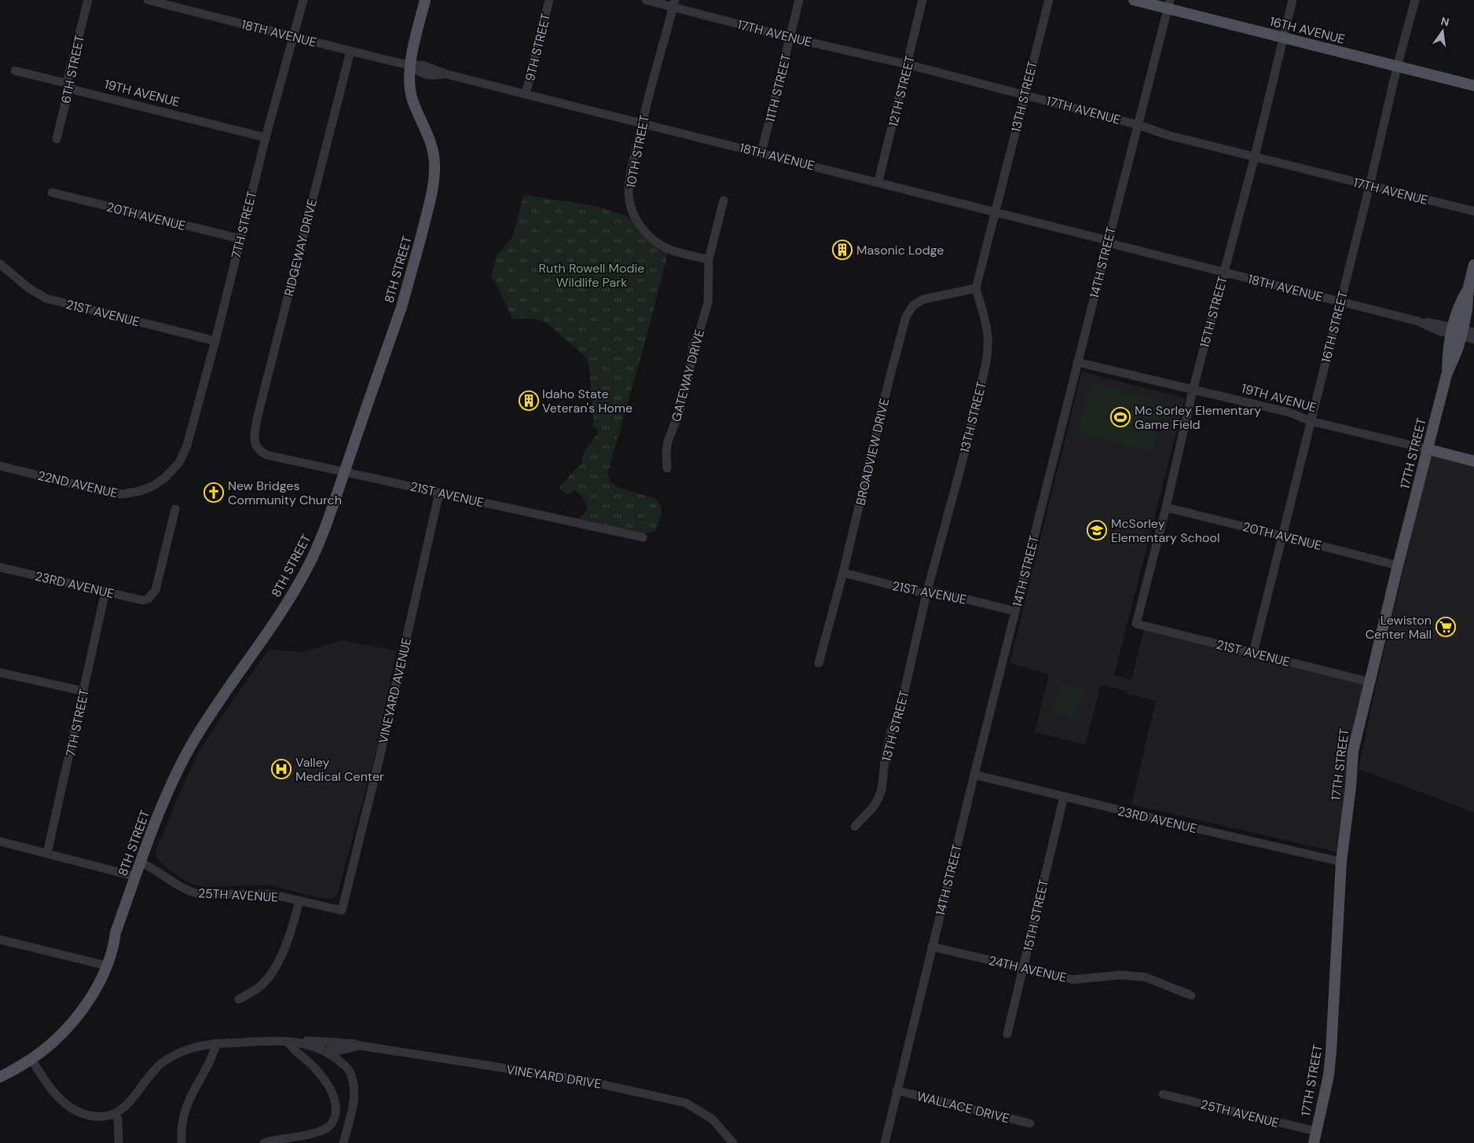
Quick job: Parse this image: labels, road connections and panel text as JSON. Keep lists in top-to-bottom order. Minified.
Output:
{"streets":{"main road":["16TH AVENUE","19TH AVENUE","8TH STREET","17TH STREET"],"street":["18TH AVENUE","17TH AVENUE","9TH STREET","6TH STREET","11TH STREET","12TH STREET","13TH STREET","10TH STREET","20TH AVENUE","7TH STREET","RIDGEWAY DRIVE","14TH STREET","15TH STREET","21ST AVENUE","16TH STREET","GATEWAY DRIVE","BROADVIEW DRIVE","22ND AVENUE","23RD AVENUE","VINEYARD AVENUE","25TH AVENUE","24TH AVENUE","VINEYARD DRIVE","WALLACE DRIVE"]},"crossings":[["16TH AVENUE","14TH STREET"],["16TH AVENUE","15TH STREET"],["16TH AVENUE","16TH STREET"],["18TH AVENUE","9TH STREET"],["18TH AVENUE","11TH STREET"],["18TH AVENUE","12TH STREET"],["18TH AVENUE","13TH STREET"],["18TH AVENUE","10TH STREET"],["18TH AVENUE","7TH STREET"],["18TH AVENUE","RIDGEWAY DRIVE"],["18TH AVENUE","14TH STREET"],["18TH AVENUE","8TH STREET"],["18TH AVENUE","15TH STREET"],["18TH AVENUE","16TH STREET"],["18TH AVENUE","17TH STREET"],["17TH AVENUE","11TH STREET"],["17TH AVENUE","12TH STREET"],["17TH AVENUE","13TH STREET"],["17TH AVENUE","10TH STREET"],["17TH AVENUE","14TH STREET"],["17TH AVENUE","15TH STREET"],["17TH AVENUE","16TH STREET"],["6TH STREET","19TH AVENUE"],["19TH AVENUE","7TH STREET"],["19TH AVENUE","14TH STREET"],["19TH AVENUE","15TH STREET"],["19TH AVENUE","16TH STREET"],["19TH AVENUE","17TH STREET"],["13TH STREET","21ST AVENUE"],["13TH STREET","BROADVIEW DRIVE"],["10TH STREET","GATEWAY DRIVE"],["20TH AVENUE","7TH STREET"],["20TH AVENUE","15TH STREET"],["20TH AVENUE","16TH STREET"],["20TH AVENUE","17TH STREET"],["7TH STREET","21ST AVENUE"],["7TH STREET","22ND AVENUE"],["7TH STREET","23RD AVENUE"],["RIDGEWAY DRIVE","21ST AVENUE"],["14TH STREET","21ST AVENUE"],["14TH STREET","23RD AVENUE"],["14TH STREET","24TH AVENUE"],["14TH STREET","WALLACE DRIVE"],["8TH STREET","21ST AVENUE"],["8TH STREET","25TH AVENUE"],["15TH STREET","21ST AVENUE"],["15TH STREET","23RD AVENUE"],["15TH STREET","24TH AVENUE"],["21ST AVENUE","16TH STREET"],["21ST AVENUE","BROADVIEW DRIVE"],["21ST AVENUE","17TH STREET"],["21ST AVENUE","VINEYARD AVENUE"],["17TH STREET","23RD AVENUE"],["17TH STREET","25TH AVENUE"],["VINEYARD AVENUE","25TH AVENUE"]],"parks":["Ruth Rowell Modie Wildlife Park"],"places":{"building":["Masonic Lodge","Idaho State Veteran's Home"],"sports":["Mc Sorley Elementary Game Field"],"church":["New Bridges Community Church"],"school or university":["McSorley Elementary School"],"supermarket":["Lewiston Center Mall"],"hospital":["Valley Medical Center"]},"north":"top"}
